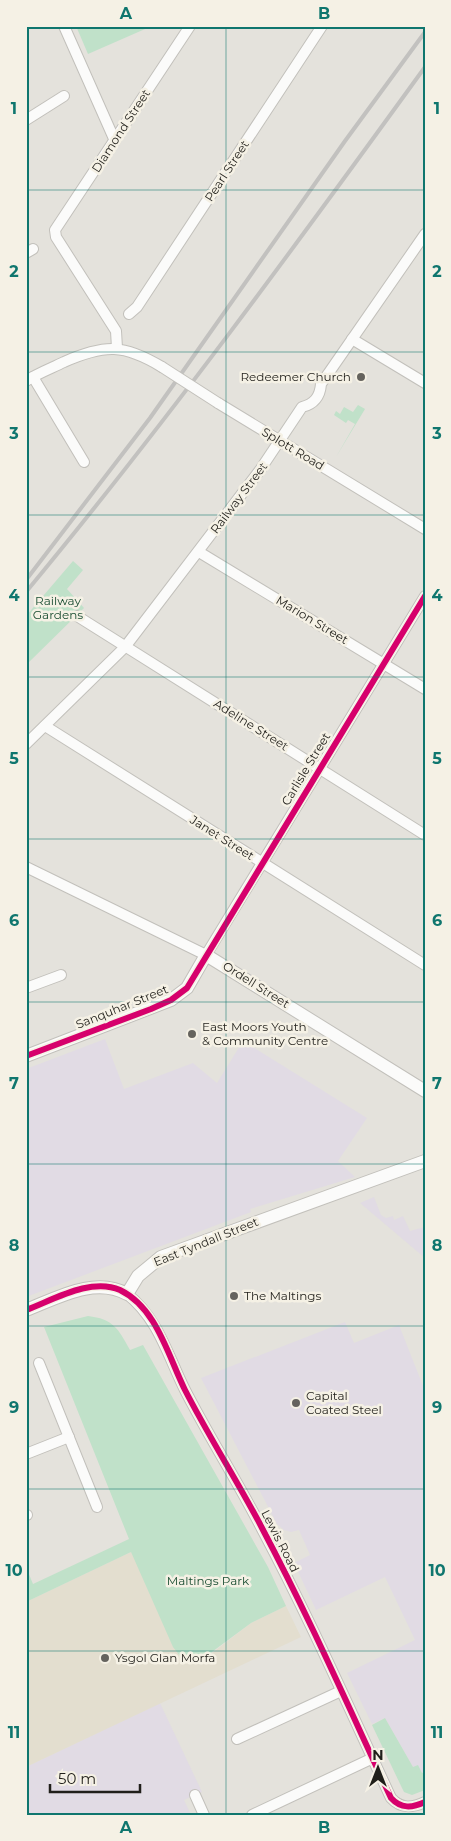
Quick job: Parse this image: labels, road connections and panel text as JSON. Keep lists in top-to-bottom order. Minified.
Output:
{"streets":{"street":["Diamond Street","Pearl Street","Splott Road","Railway Street","Marion Street","Adeline Street","Carlisle Street","Janet Street","Ordell Street","Sanquhar Street","East Tyndall Street","Lewis Road"]},"crossings":[["Diamond Street","Splott Road"],["Splott Road","Railway Street"],["Railway Street","Marion Street"],["Railway Street","Adeline Street"],["Railway Street","Janet Street"],["Marion Street","Carlisle Street"],["Adeline Street","Carlisle Street"],["Carlisle Street","Janet Street"],["Carlisle Street","Ordell Street"],["Carlisle Street","Sanquhar Street"],["Ordell Street","Sanquhar Street"],["East Tyndall Street","Lewis Road"]],"parks":["Railway Gardens","Maltings Park"],"places":["Redeemer Church","East Moors Youth & Community Centre","The Maltings","Capital Coated Steel","Ysgol Glan Morfa"],"scale_bar":"50 m","north":"top","grid":{"columns":["A","B"],"rows":["1","2","3","4","5","6","7","8","9","10","11"]}}
